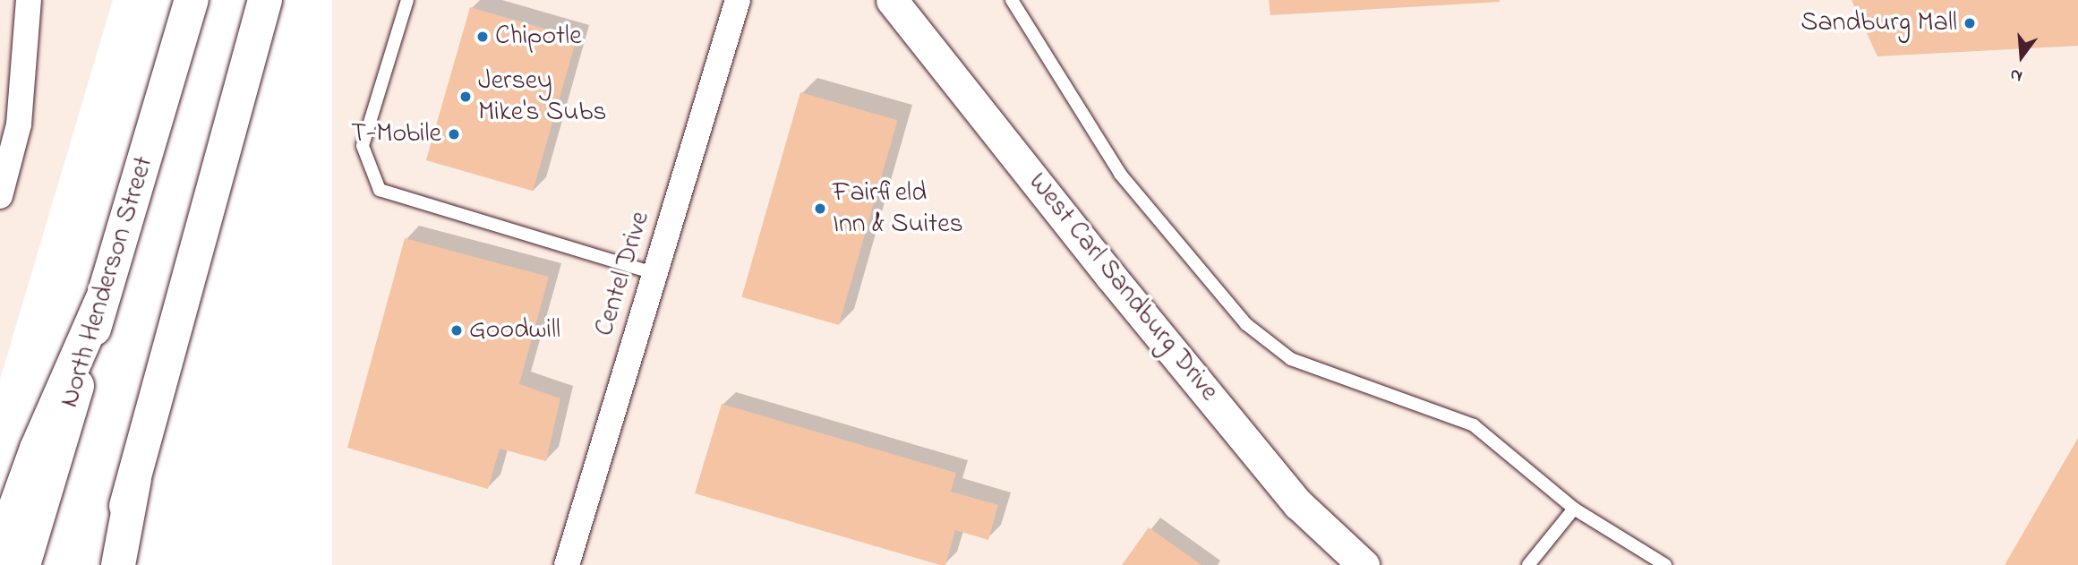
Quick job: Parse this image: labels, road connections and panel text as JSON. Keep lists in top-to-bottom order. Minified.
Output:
{"streets":{"main road":["North Henderson Street"],"street":["Centel Drive","West Carl Sandburg Drive"]},"places":["Sandburg Mall","Chipotle","Jersey Mike's Subs","T-Mobile","Fairfield Inn & Suites","Goodwill"],"north":"bottom"}
